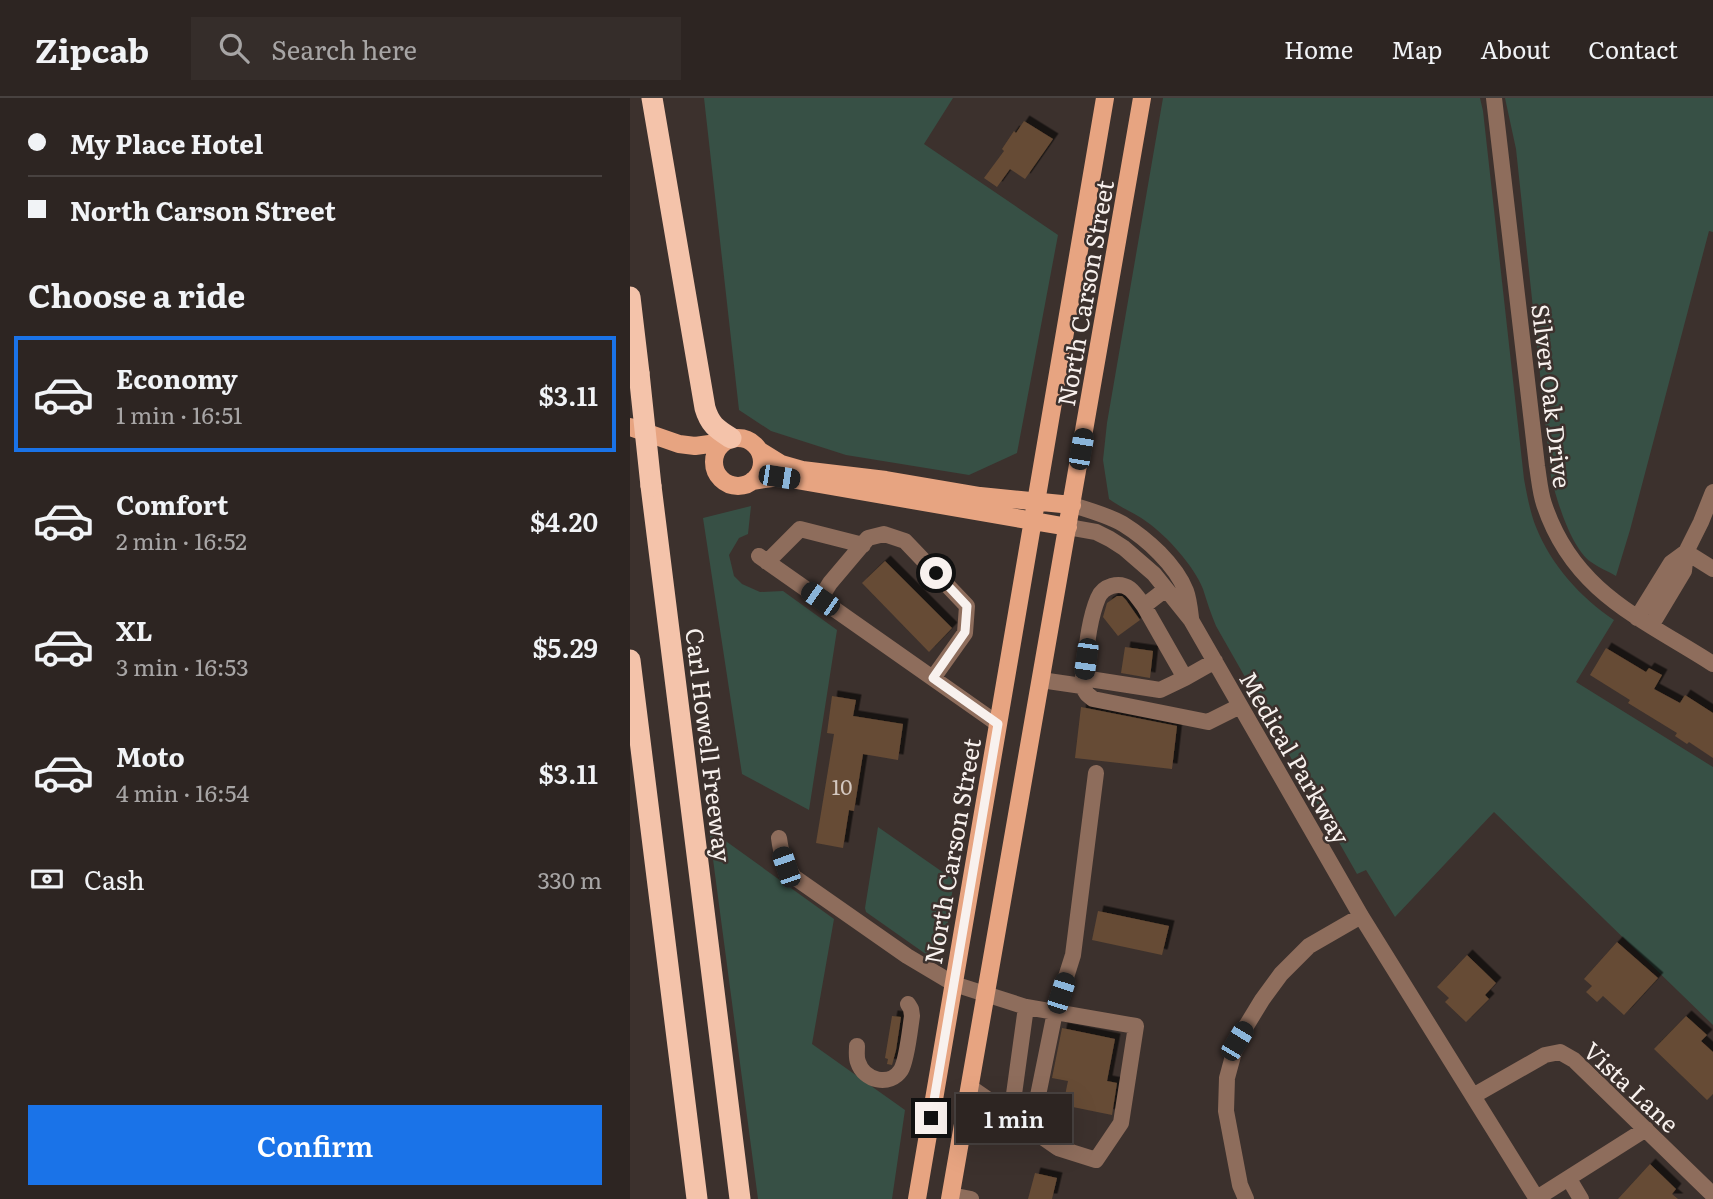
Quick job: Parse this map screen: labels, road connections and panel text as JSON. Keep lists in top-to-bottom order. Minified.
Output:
{"streets":{"highway":["Carl Howell Freeway"],"main road":["North Carson Street"],"street":["Silver Oak Drive","Medical Parkway","Vista Lane"]},"crossings":[["North Carson Street","Medical Parkway"],["Medical Parkway","Vista Lane"]],"house_numbers":["10"],"page":{"header":"Zipcab","search":"Search here","nav":["Home","Map","About","Contact"],"banner":["My Place Hotel","North Carson Street"],"heading":"Choose a ride","list":[{"name":"Economy","note":"1 min · 16:51","value":"$3.11"},{"name":"Comfort","note":"2 min · 16:52","value":"$4.20"},{"name":"XL","note":"3 min · 16:53","value":"$5.29"},{"name":"Moto","note":"4 min · 16:54","value":"$3.11"}],"pay":["Cash","330 m"],"buttons":"Confirm","bubble":"1 min"}}
